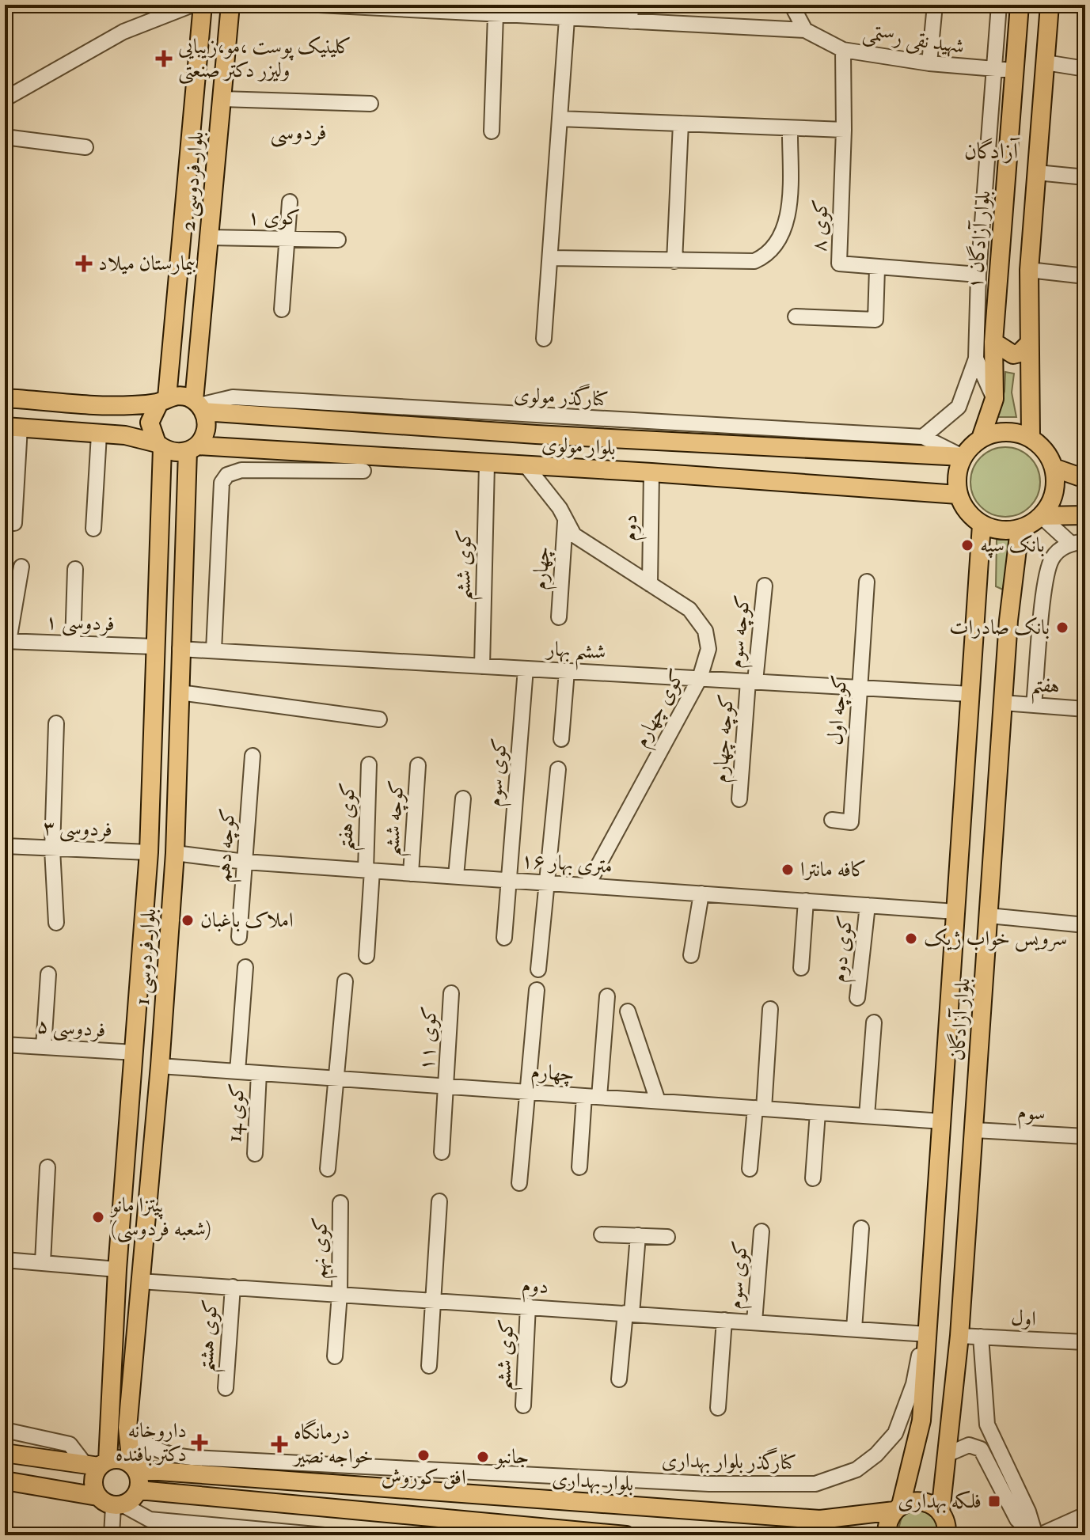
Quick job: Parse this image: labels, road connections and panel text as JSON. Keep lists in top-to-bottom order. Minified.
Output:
{"streets":{"main road":["بلوار فردوسی 2","بلوار آزادگان ۱","بلوار مولوی","بلوار فردوسی 1","بلوار آزادگان","بلوار بهداری"],"street":["شهید نقی رستمی","کوی ۱","کوی ۸","کنارگذر مولوی","دوم","کوی ششم","چهارم","فردوسی ۱","کوچه سوم","ششم بهار","هفتم","کوی چهارم","کوچه اول","کوچه چهارم","کوی سوم","کوی هفتم","کوچه ششم","فردوسی ۳","کوچه دهم","۱۶ متری بهار","کوی دوم","فردوسی ۵","کوی ۱۱","کوی 14","سوم","کوی نهم","اول","کوی هشتم","کنارگذر بلوار بهداری"]},"crossings":[["شهید نقی رستمی","کوی ۸"],["شهید نقی رستمی","بلوار آزادگان ۱"],["بلوار فردوسی 2","کوی ۱"],["بلوار فردوسی 2","کنارگذر مولوی"],["بلوار فردوسی 2","بلوار مولوی"],["بلوار فردوسی 2","بلوار فردوسی 1"],["بلوار آزادگان ۱","کنارگذر مولوی"],["بلوار آزادگان ۱","بلوار مولوی"],["بلوار آزادگان ۱","بلوار آزادگان"],["کنارگذر مولوی","بلوار مولوی"],["کنارگذر مولوی","بلوار فردوسی 1"],["کنارگذر مولوی","بلوار آزادگان"],["بلوار مولوی","دوم"],["بلوار مولوی","کوی ششم"],["بلوار مولوی","کوی چهارم"],["بلوار مولوی","بلوار فردوسی 1"],["بلوار مولوی","بلوار آزادگان"],["دوم","کوی ششم"],["دوم","کوی چهارم"],["دوم","کوی سوم"],["دوم","بلوار فردوسی 1"],["دوم","بلوار آزادگان"],["دوم","کوی نهم"],["دوم","کوی هشتم"],["دوم","کنارگذر بلوار بهداری"],["کوی ششم","ششم بهار"],["چهارم","کوی چهارم"],["چهارم","بلوار فردوسی 1"],["چهارم","بلوار آزادگان"],["چهارم","کوی ۱۱"],["چهارم","کوی 14"],["فردوسی ۱","بلوار فردوسی 1"],["کوچه سوم","ششم بهار"],["کوچه سوم","کوچه چهارم"],["ششم بهار","کوی چهارم"],["ششم بهار","کوچه اول"],["ششم بهار","کوچه چهارم"],["ششم بهار","کوی سوم"],["ششم بهار","بلوار فردوسی 1"],["ششم بهار","بلوار آزادگان"],["هفتم","بلوار آزادگان"],["کوی چهارم","۱۶ متری بهار"],["کوی سوم","۱۶ متری بهار"],["کوی هفتم","۱۶ متری بهار"],["کوچه ششم","۱۶ متری بهار"],["فردوسی ۳","بلوار فردوسی 1"],["کوچه دهم","۱۶ متری بهار"],["۱۶ متری بهار","کوی دوم"],["۱۶ متری بهار","بلوار فردوسی 1"],["۱۶ متری بهار","بلوار آزادگان"],["بلوار فردوسی 1","فردوسی ۵"],["بلوار فردوسی 1","بلوار بهداری"],["بلوار آزادگان","سوم"],["بلوار آزادگان","اول"],["بلوار آزادگان","کنارگذر بلوار بهداری"],["بلوار آزادگان","بلوار بهداری"]],"districts":["فردوسی","آزادگان"],"places":{"health":["کلینیک پوست ،مو،زیبایی ولیزر دکتر صنعتی","بیمارستان میلاد","داروخانه دکتر بافنده","درمانگاه خواجه نصیر"],"other":["بانک سپه","بانک صادرات","کافه مانترا","املاک باغبان","سرویس خواب ژیک","پیتزا مانو (شعبه فردوسی)","افق کوروش","جانبو"],"transit":["فلکه بهداری"]}}
